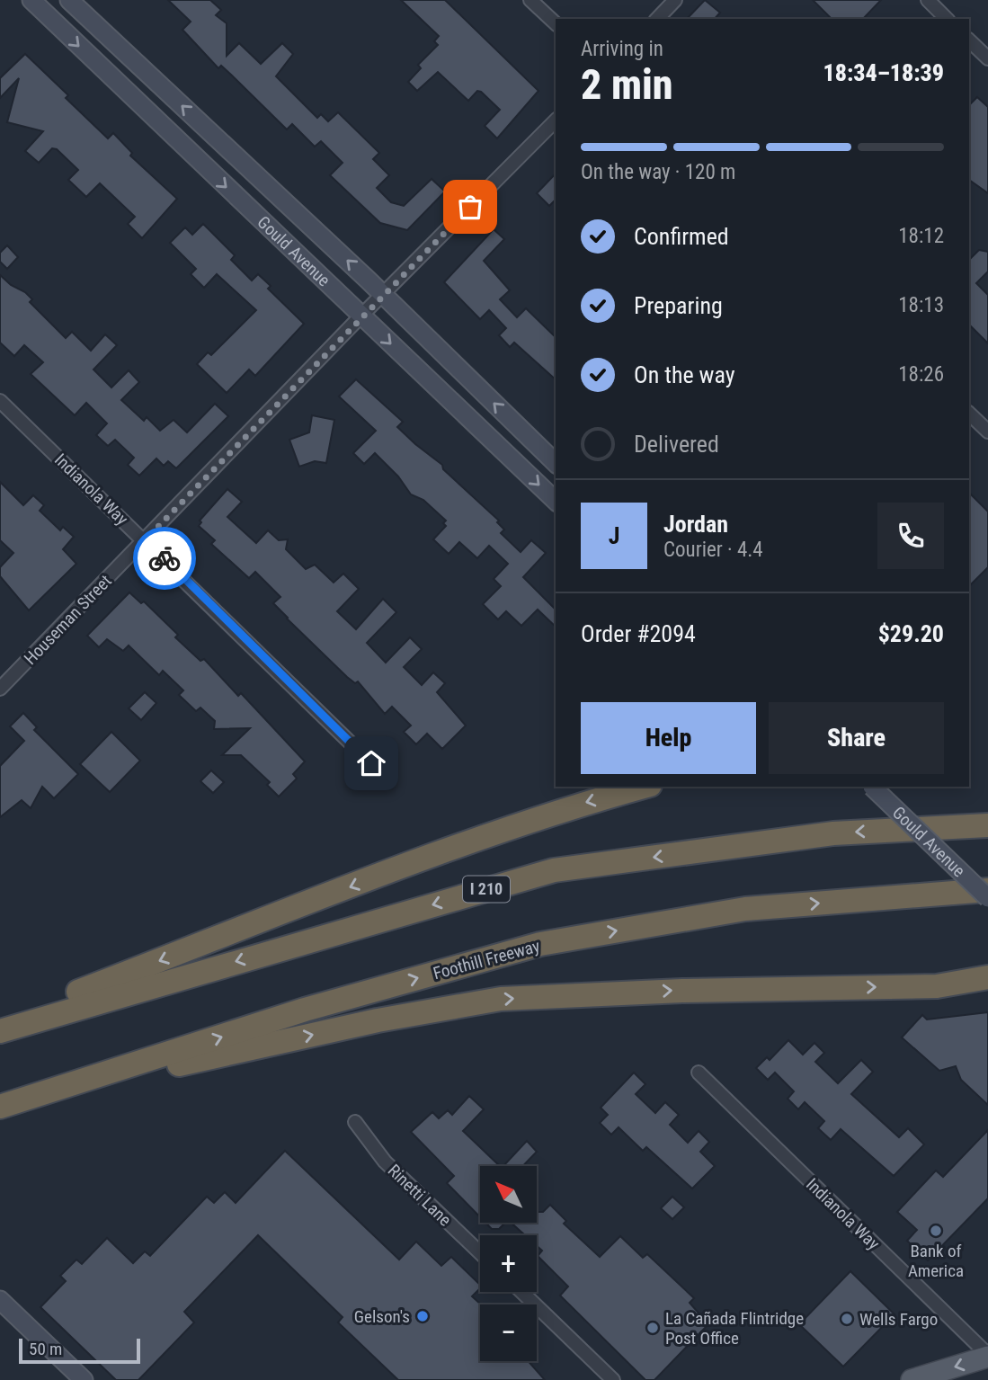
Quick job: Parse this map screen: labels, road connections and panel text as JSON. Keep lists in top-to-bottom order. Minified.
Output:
{"streets":{"highway":["I 210","Foothill Freeway"],"street":["Gould Avenue","Indianola Way","Houseman Street","Rinetti Lane"]},"crossings":[["Gould Avenue","Houseman Street"],["Indianola Way","Houseman Street"]],"places":["Bank of America","Gelson's","Wells Fargo","La Cañada Flintridge Post Office"],"scale_bar":"50 m","north":"top left","page":{"heading":["2 min","Arriving in","18:34–18:39"],"panel":["Jordan","Courier · 4.4","Order #2094","$29.20"],"bar":"On the way · 120 m","list":[["Confirmed","18:12"],["Preparing","18:13"],["On the way","18:26"],"Delivered"],"round":"J","buttons":["Help","Share"],"map_buttons":["+","−"],"scale":"50 m"}}
